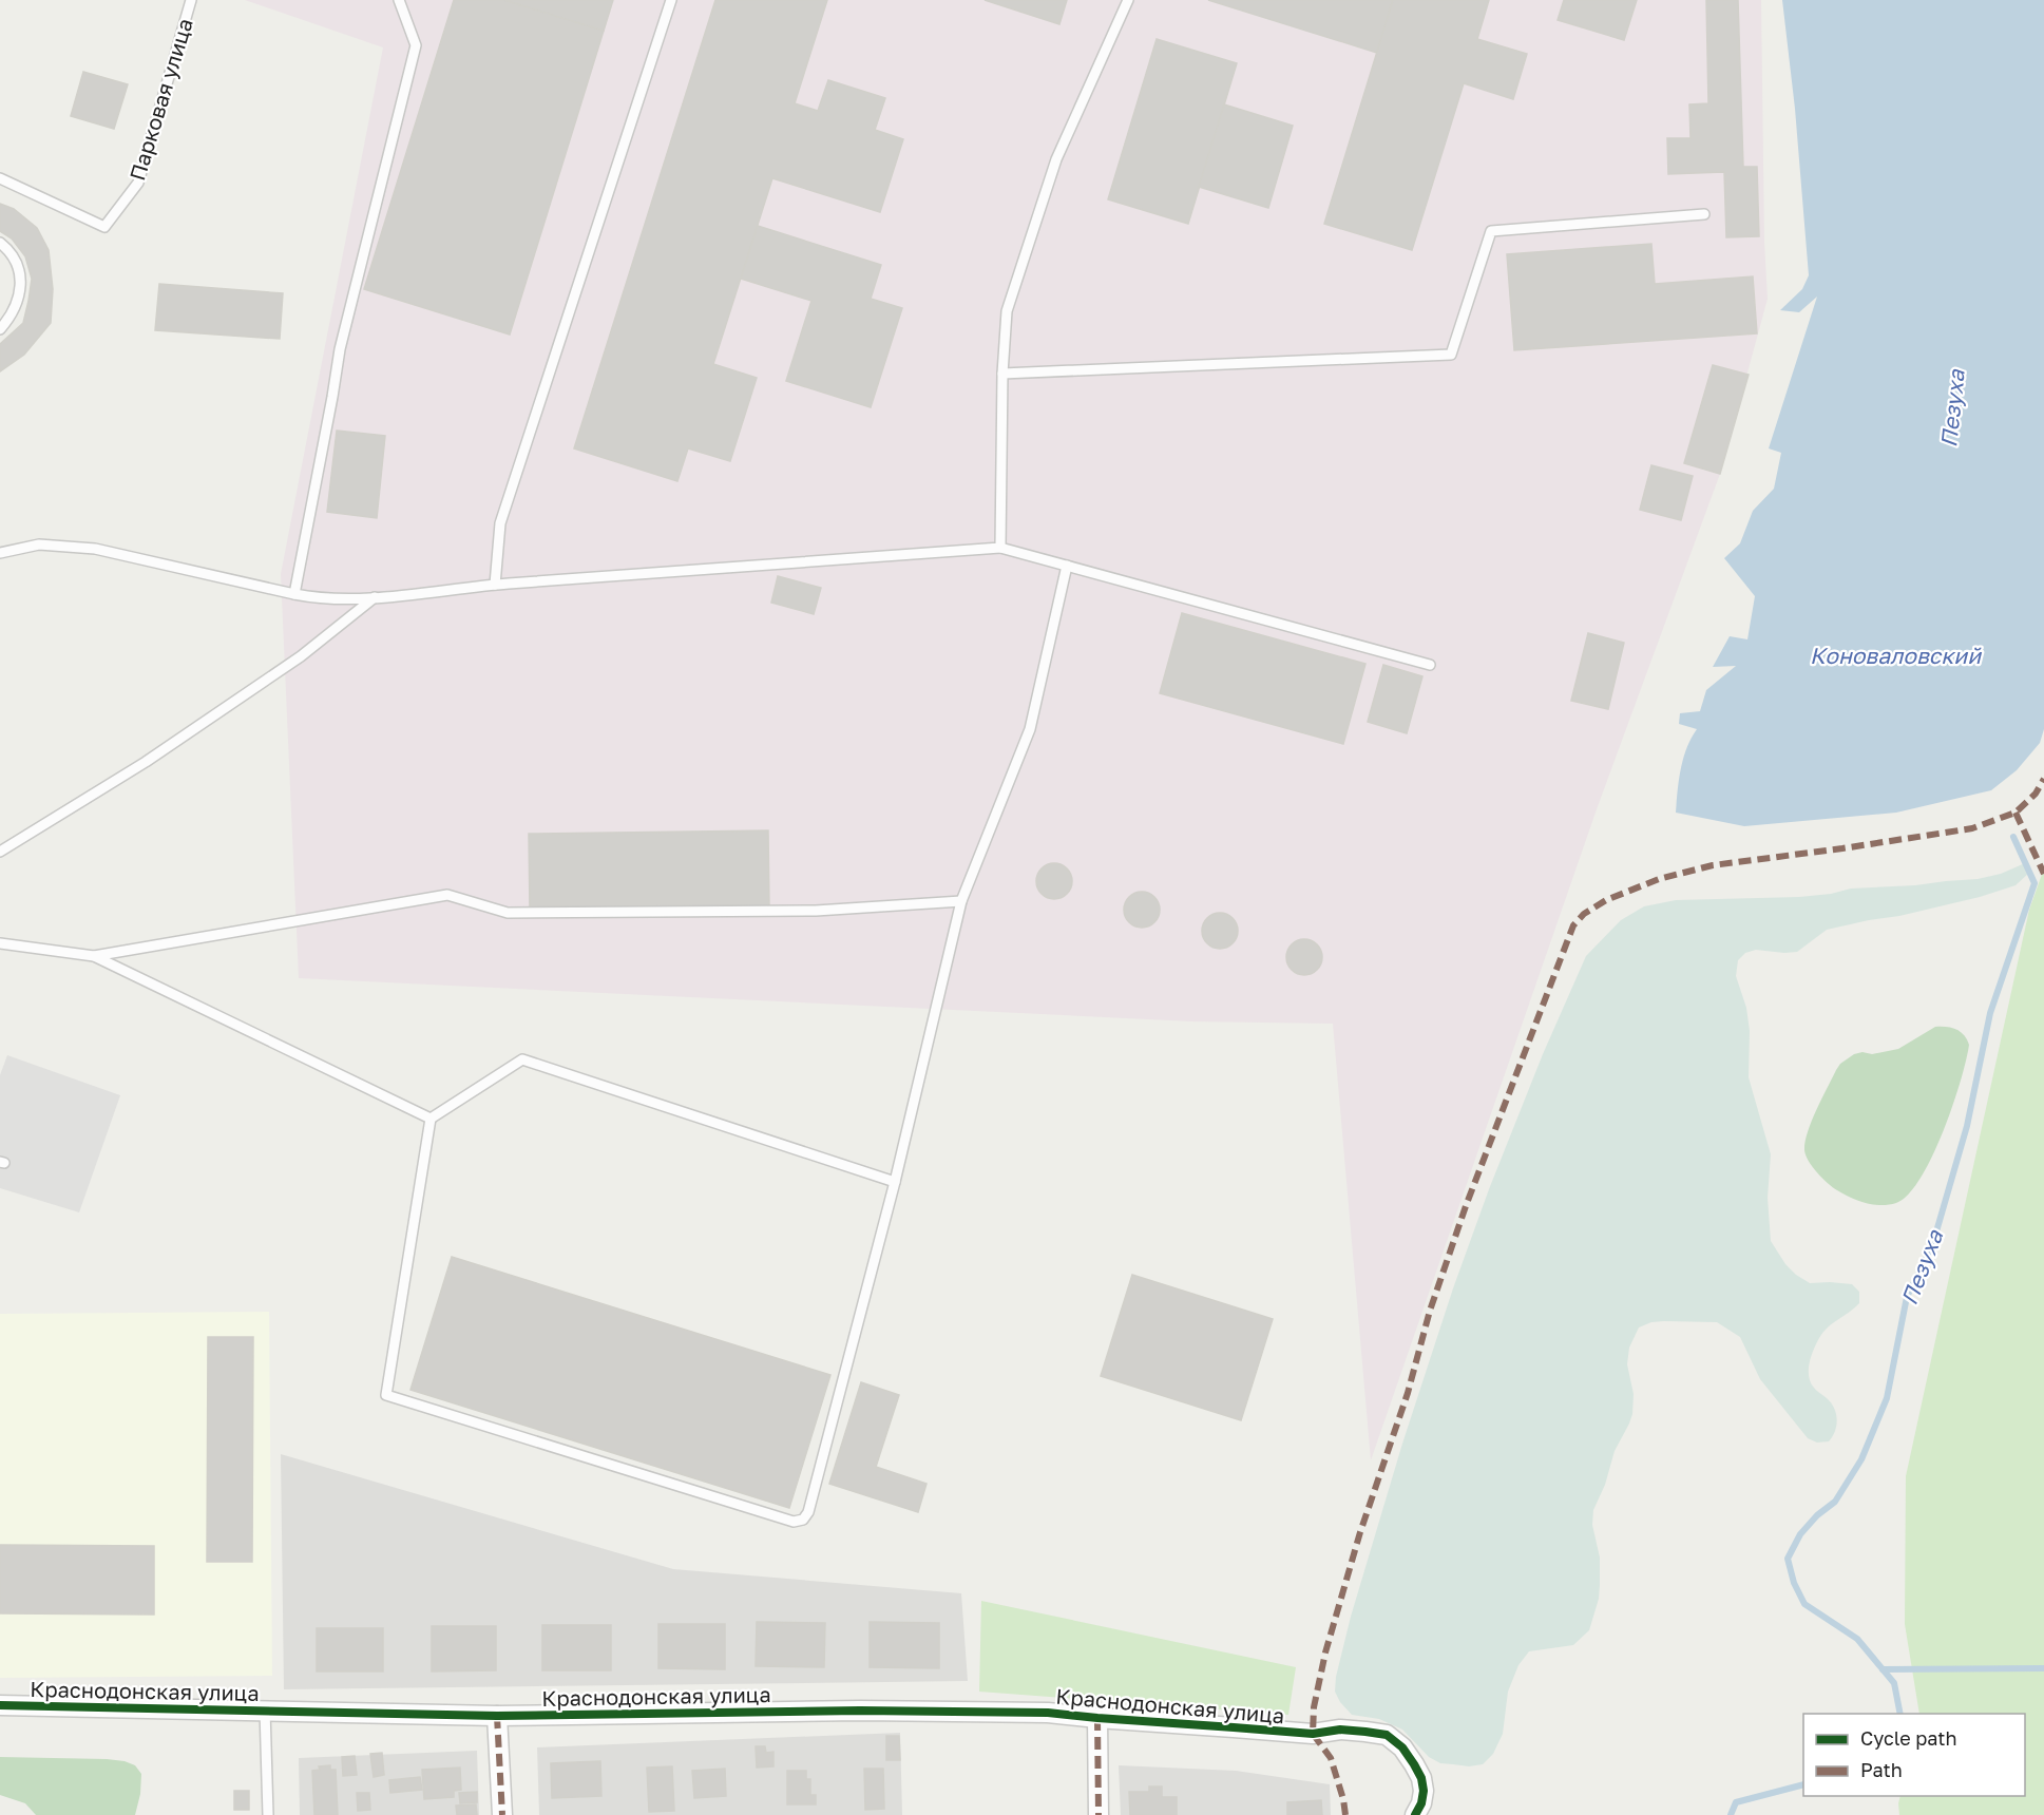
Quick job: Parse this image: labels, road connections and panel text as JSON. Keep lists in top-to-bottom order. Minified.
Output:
{"streets":{"street":["Краснодонская улица"],"lane":["Парковая улица"]},"water":["Пезуха","Коноваловский"],"legend":["Cycle path","Path"]}
